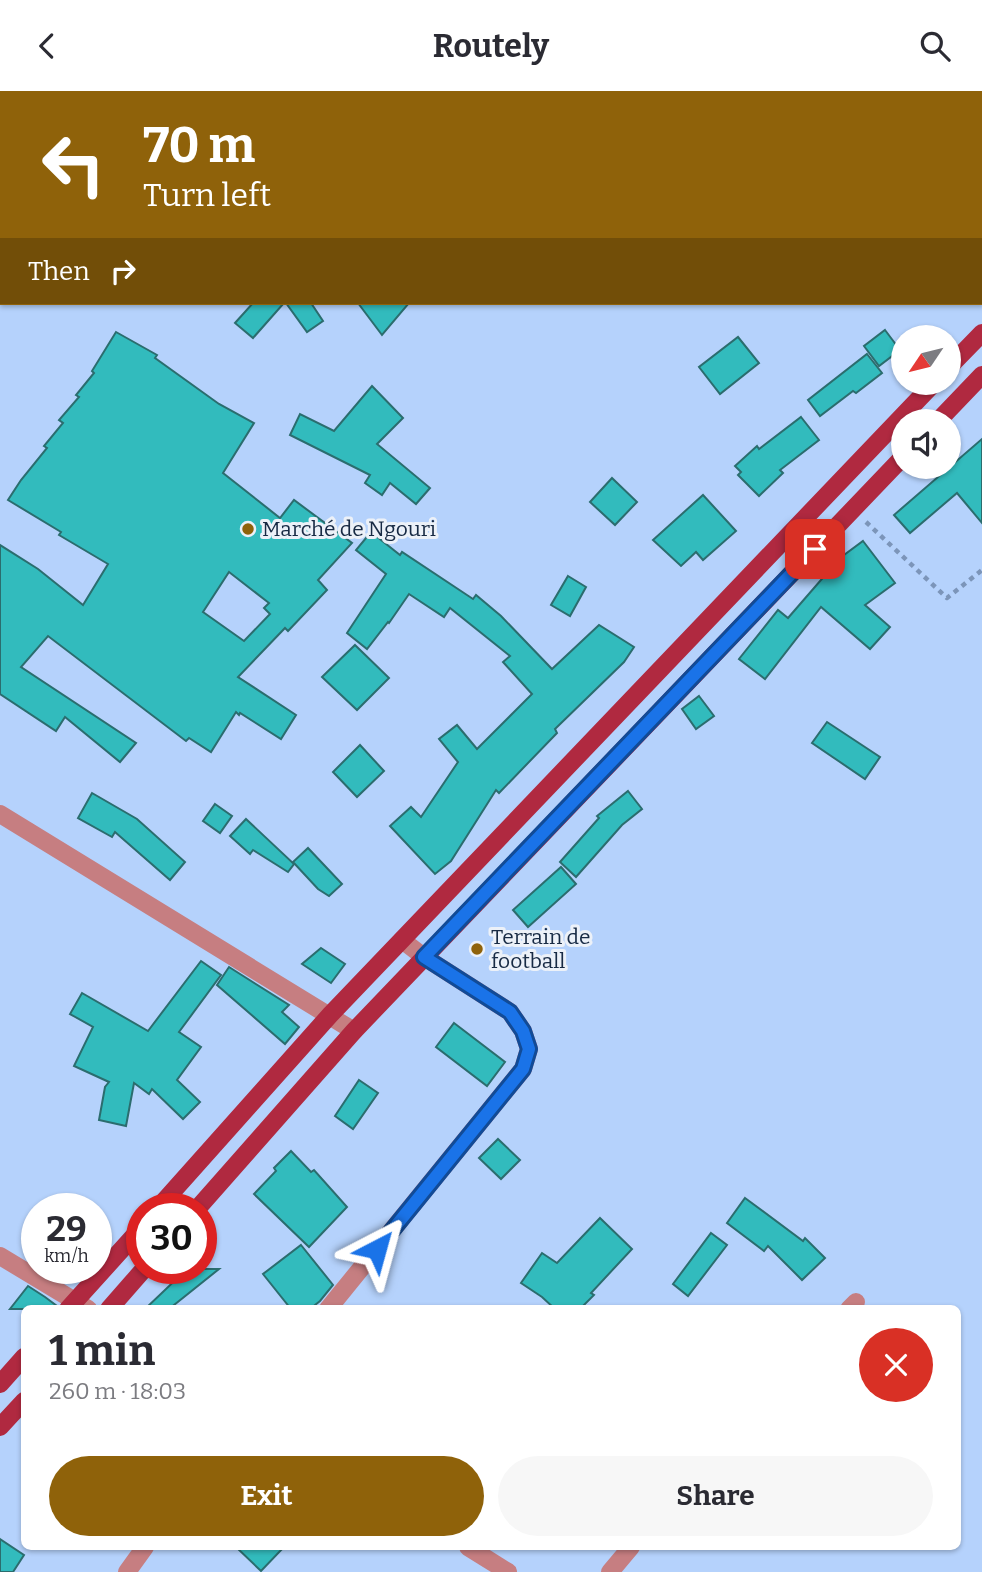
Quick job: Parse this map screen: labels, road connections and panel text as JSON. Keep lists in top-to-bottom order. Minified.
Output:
{"places":["Marché de Ngouri","Terrain de football"],"north":"bottom left","page":{"header":"Routely","turn":["70 m","Turn left"],"then":"Then","speed":"29 km/h","limit":"30","heading":["1 min","260 m · 18:03"],"buttons":["Exit","Share"]}}
